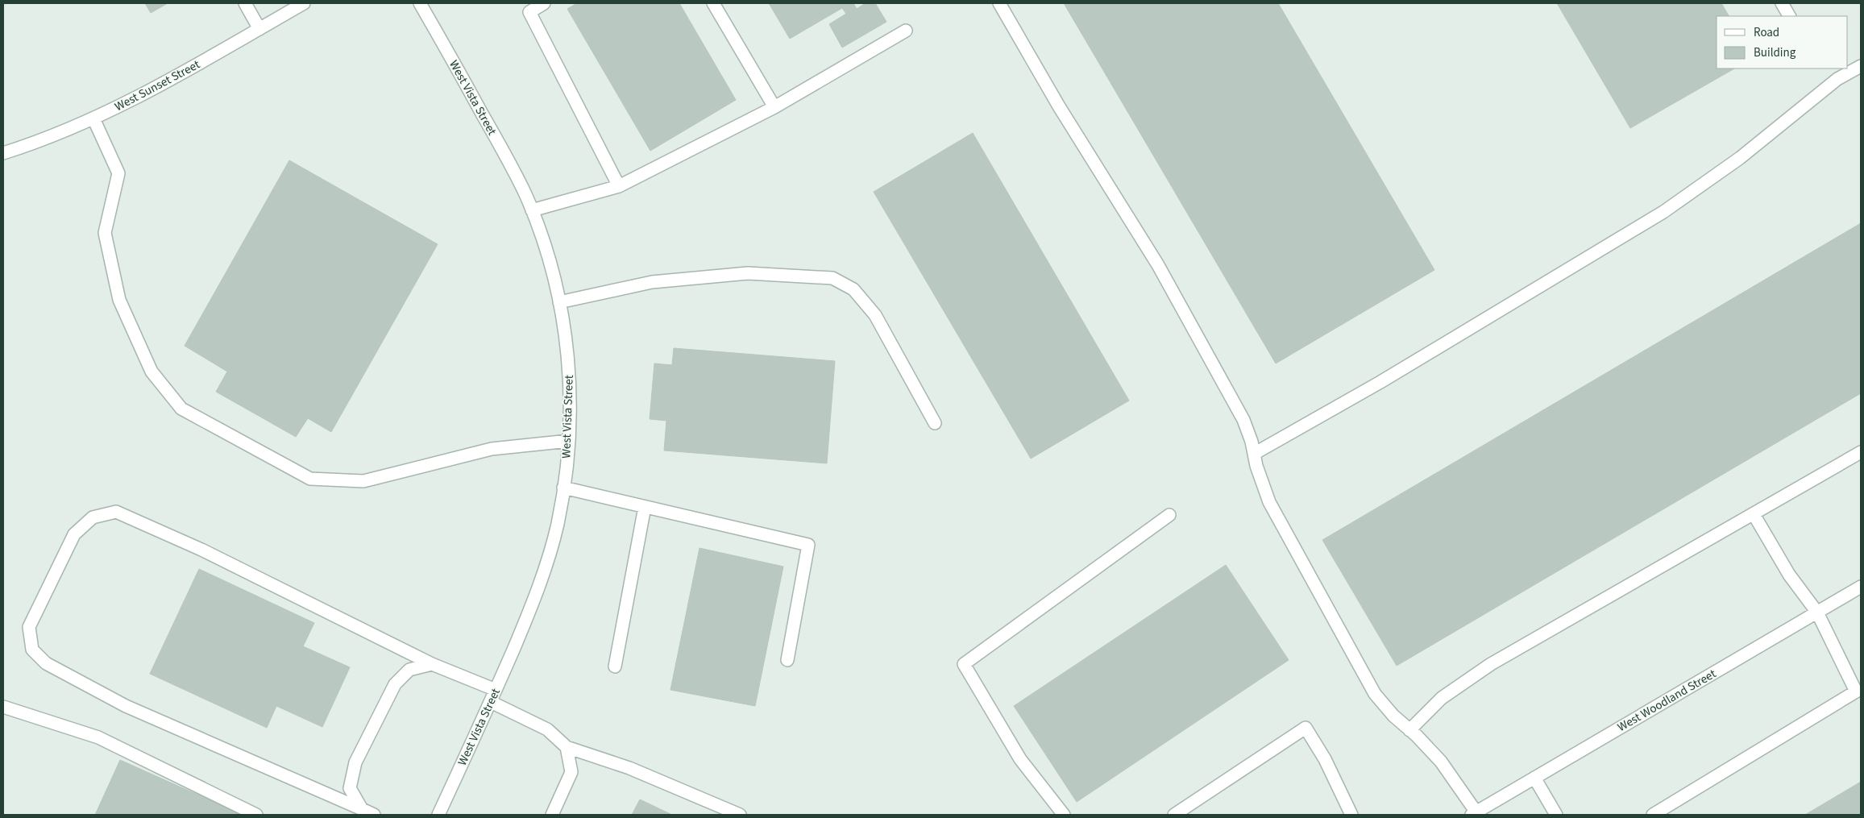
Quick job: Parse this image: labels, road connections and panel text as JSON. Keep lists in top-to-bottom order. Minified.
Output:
{"streets":{"street":["West Sunset Street","West Vista Street","West Woodland Street"]},"legend":["Road","Building"]}
